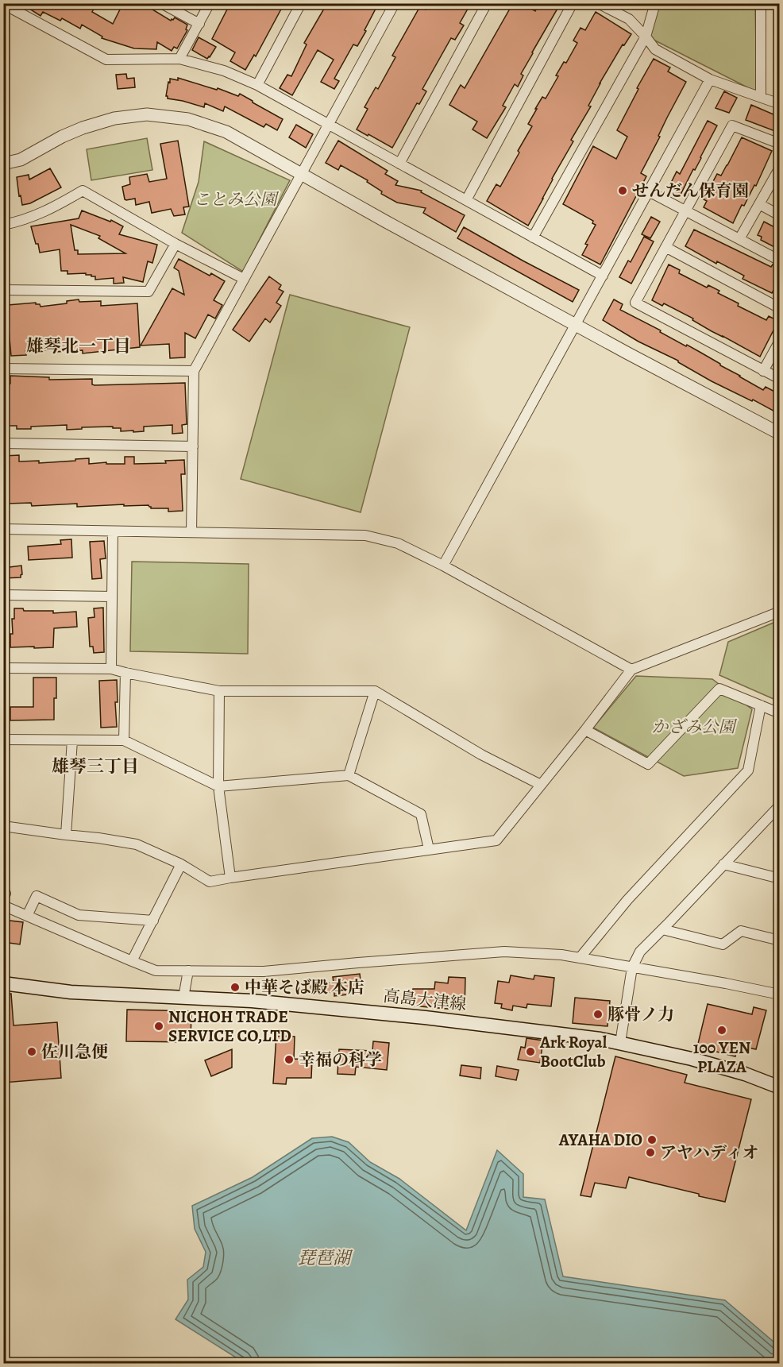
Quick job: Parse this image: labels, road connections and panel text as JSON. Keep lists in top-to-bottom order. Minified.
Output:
{"streets":{"main road":["高島大津線"]},"districts":["雄琴北一丁目","雄琴三丁目"],"water":["琵琶湖"],"parks":["ことみ公園","かざみ公園"],"places":["せんだん保育園","中華そば殿 本店","豚骨ノ力","NICHOH TRADE SERVICE CO,LTD","100 YEN PLAZA","佐川急便","Ark Royal BootClub","幸福の科学","AYAHA DIO","アヤハディオ"]}
